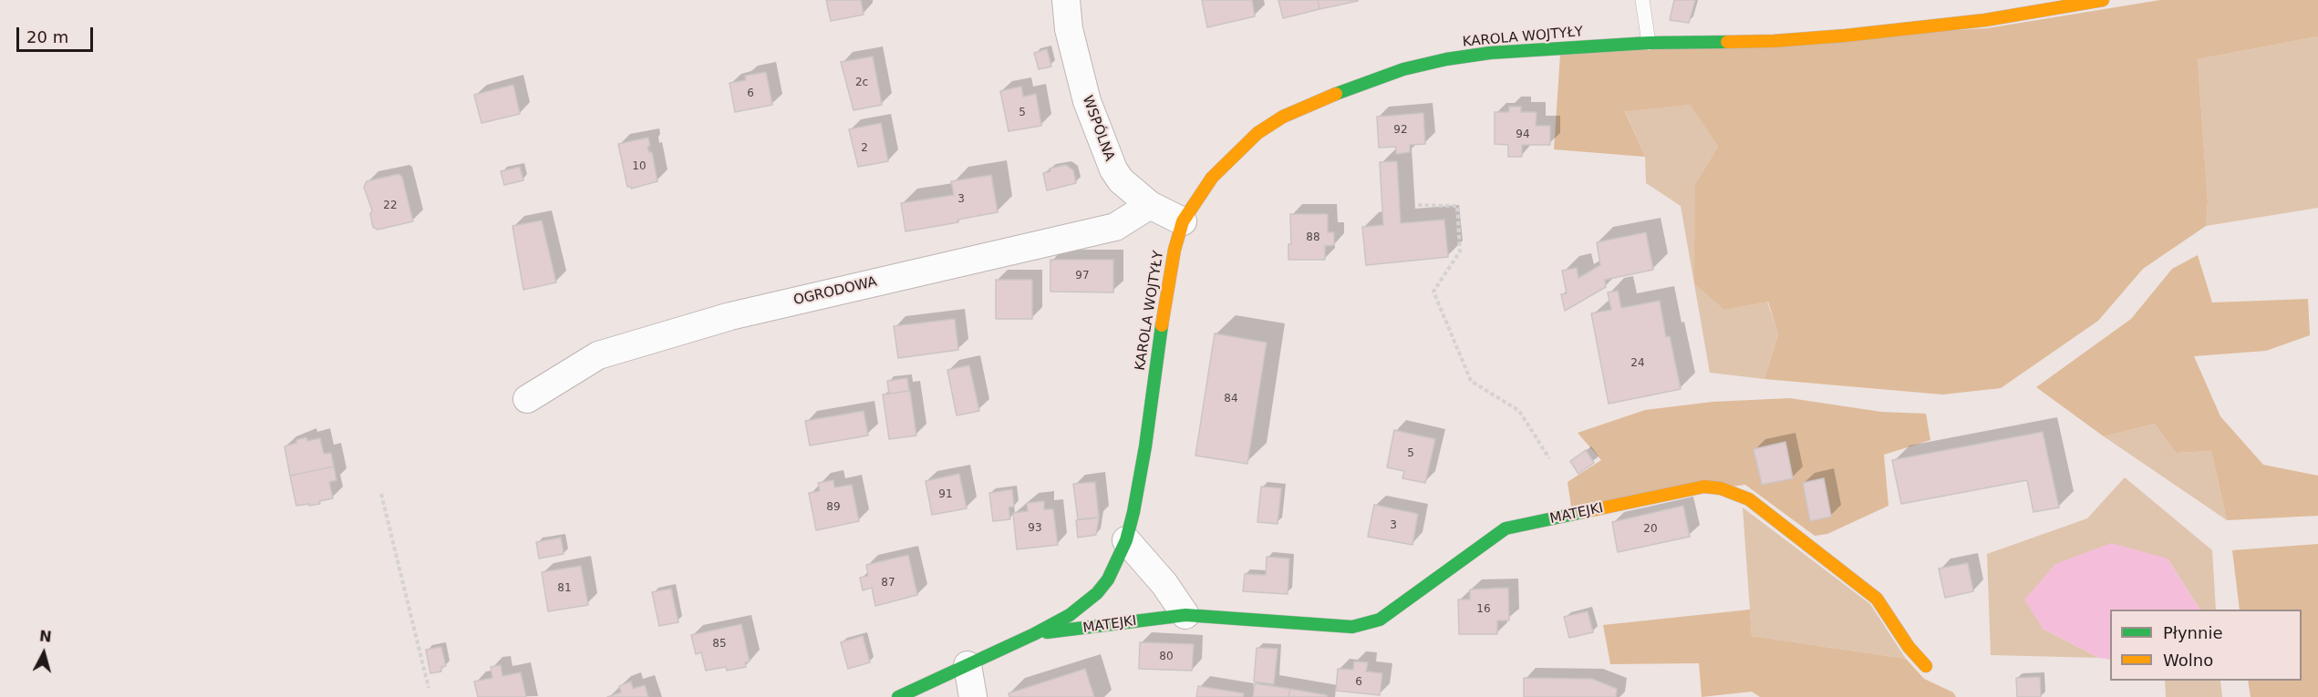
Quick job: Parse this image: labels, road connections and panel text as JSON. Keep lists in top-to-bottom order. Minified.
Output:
{"streets":{"street":["KAROLA WOJTYŁY","WSPÓLNA","OGRODOWA","MATEJKI"]},"crossings":[["KAROLA WOJTYŁY","WSPÓLNA"],["KAROLA WOJTYŁY","MATEJKI"],["WSPÓLNA","OGRODOWA"]],"house_numbers":["2c","6","5","92","94","2","10","3","22","88","97","24","84","5","91","89","3","93","20","87","81","16","85","80","6"],"legend":["Płynnie","Wolno"],"scale_bar":"20 m","north":"top"}
